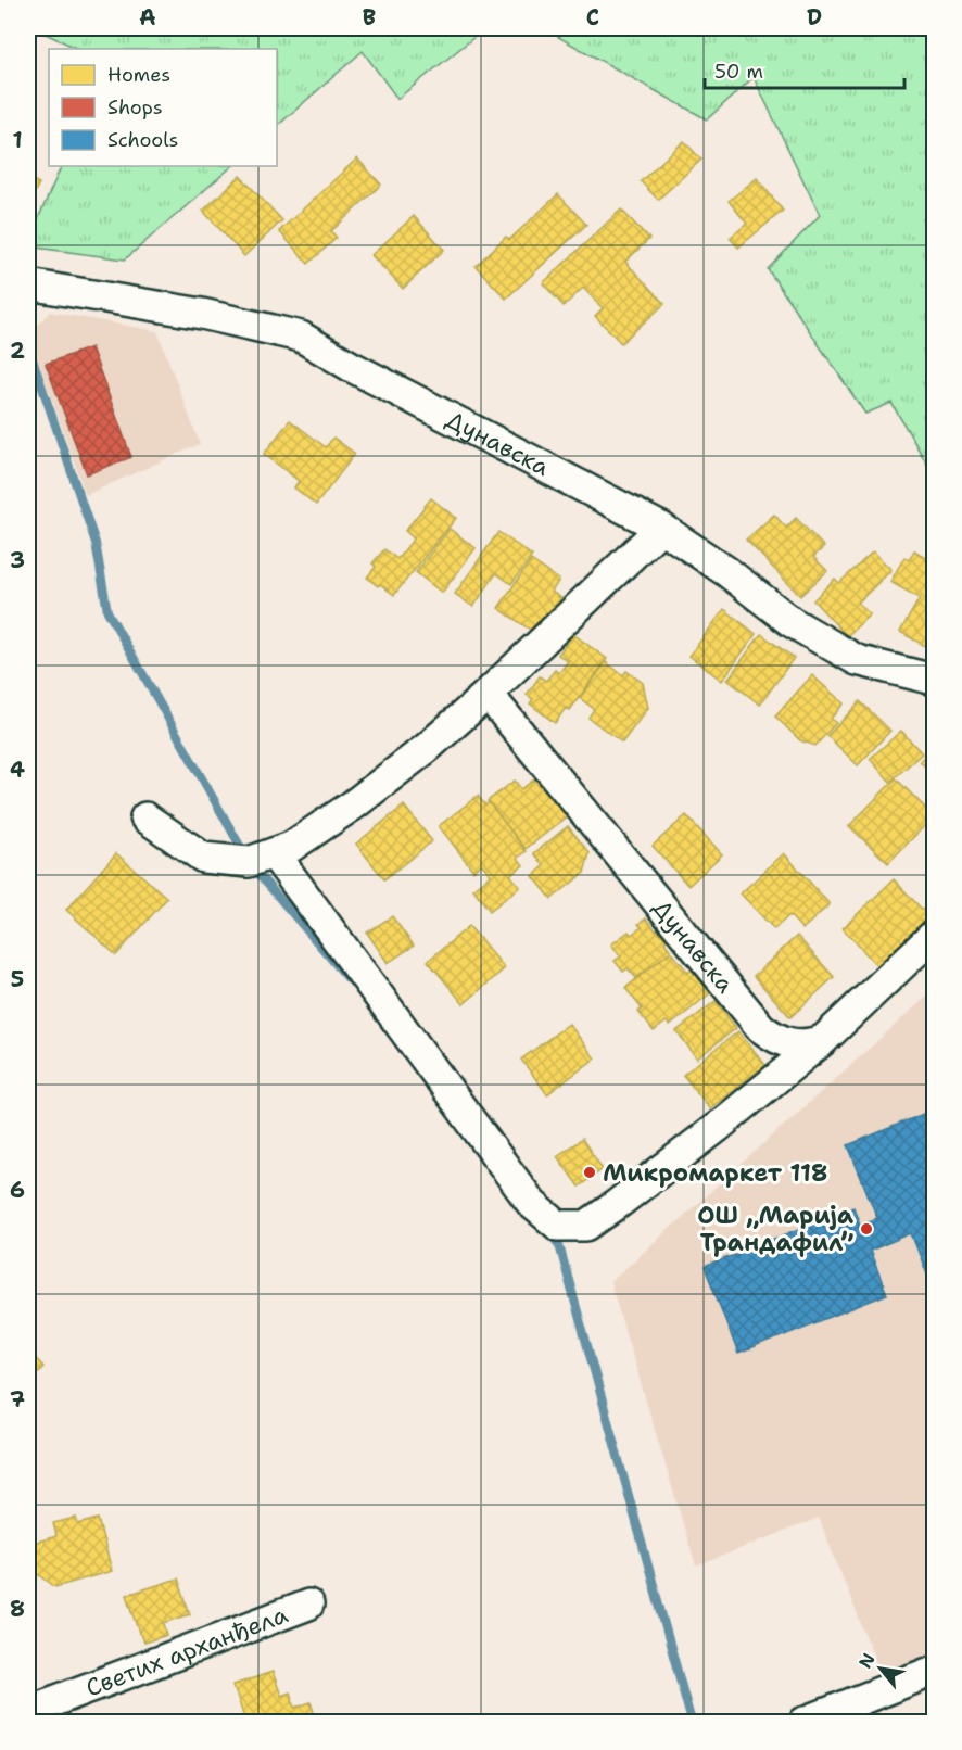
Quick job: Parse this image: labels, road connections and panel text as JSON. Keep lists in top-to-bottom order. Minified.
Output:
{"streets":{"street":["Дунавска","Светих арханђела"]},"places":["Микромаркет 118","ОШ „Марија Трандафил”"],"legend":["Homes","Shops","Schools"],"scale_bar":"50 m","north":"top left","grid":{"columns":["A","B","C","D"],"rows":["1","2","3","4","5","6","7","8"]}}
